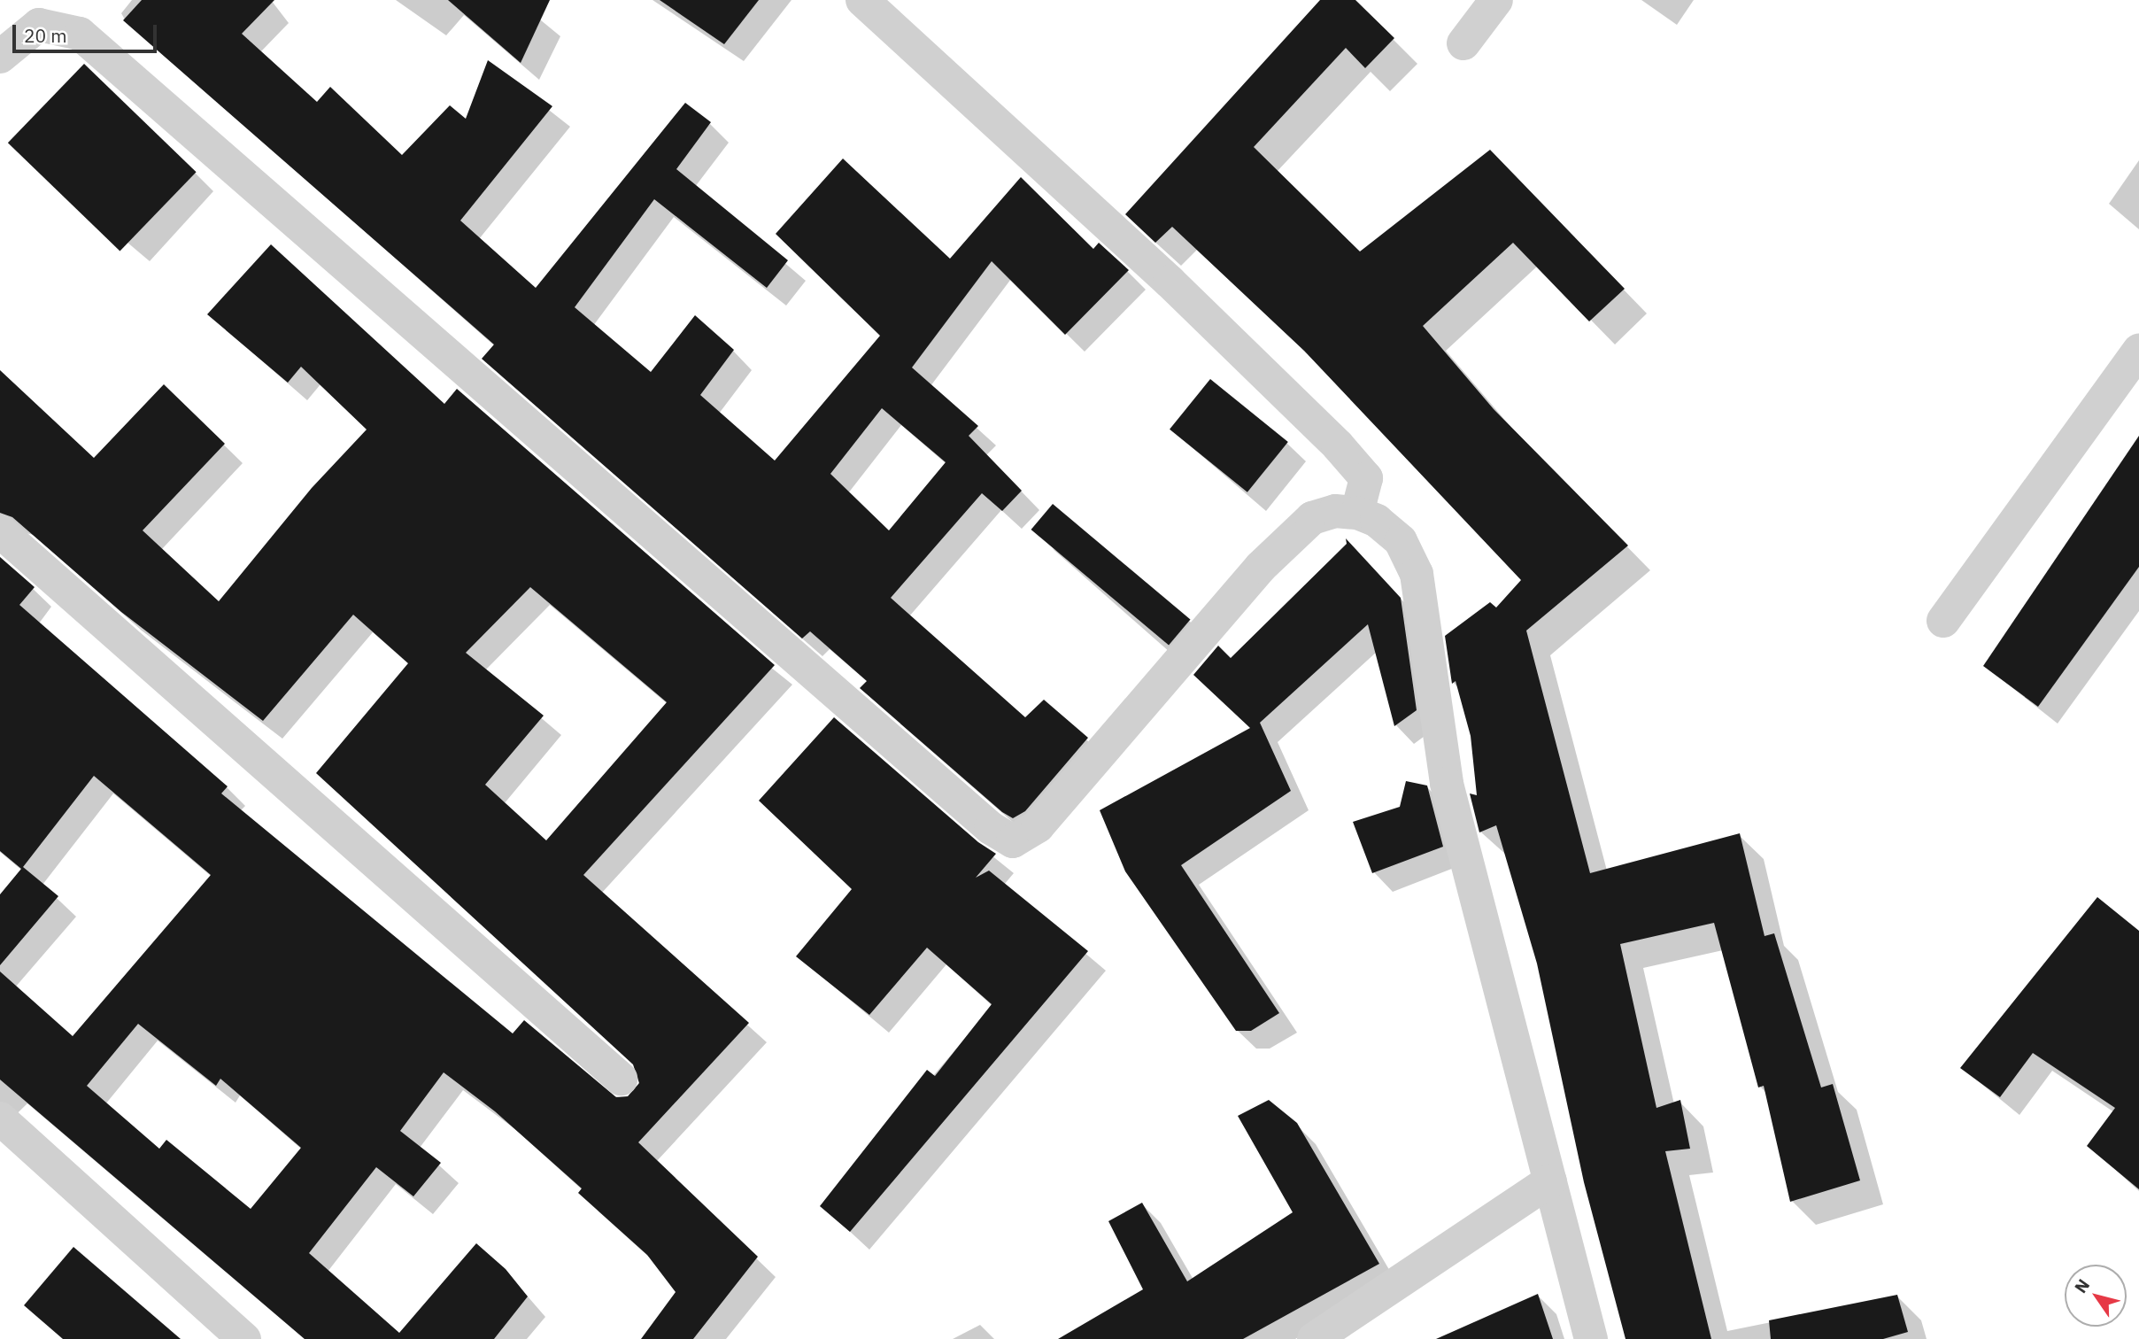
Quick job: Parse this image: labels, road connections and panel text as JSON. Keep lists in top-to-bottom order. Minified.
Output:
{"scale_bar":"20 m","north":"top left"}
